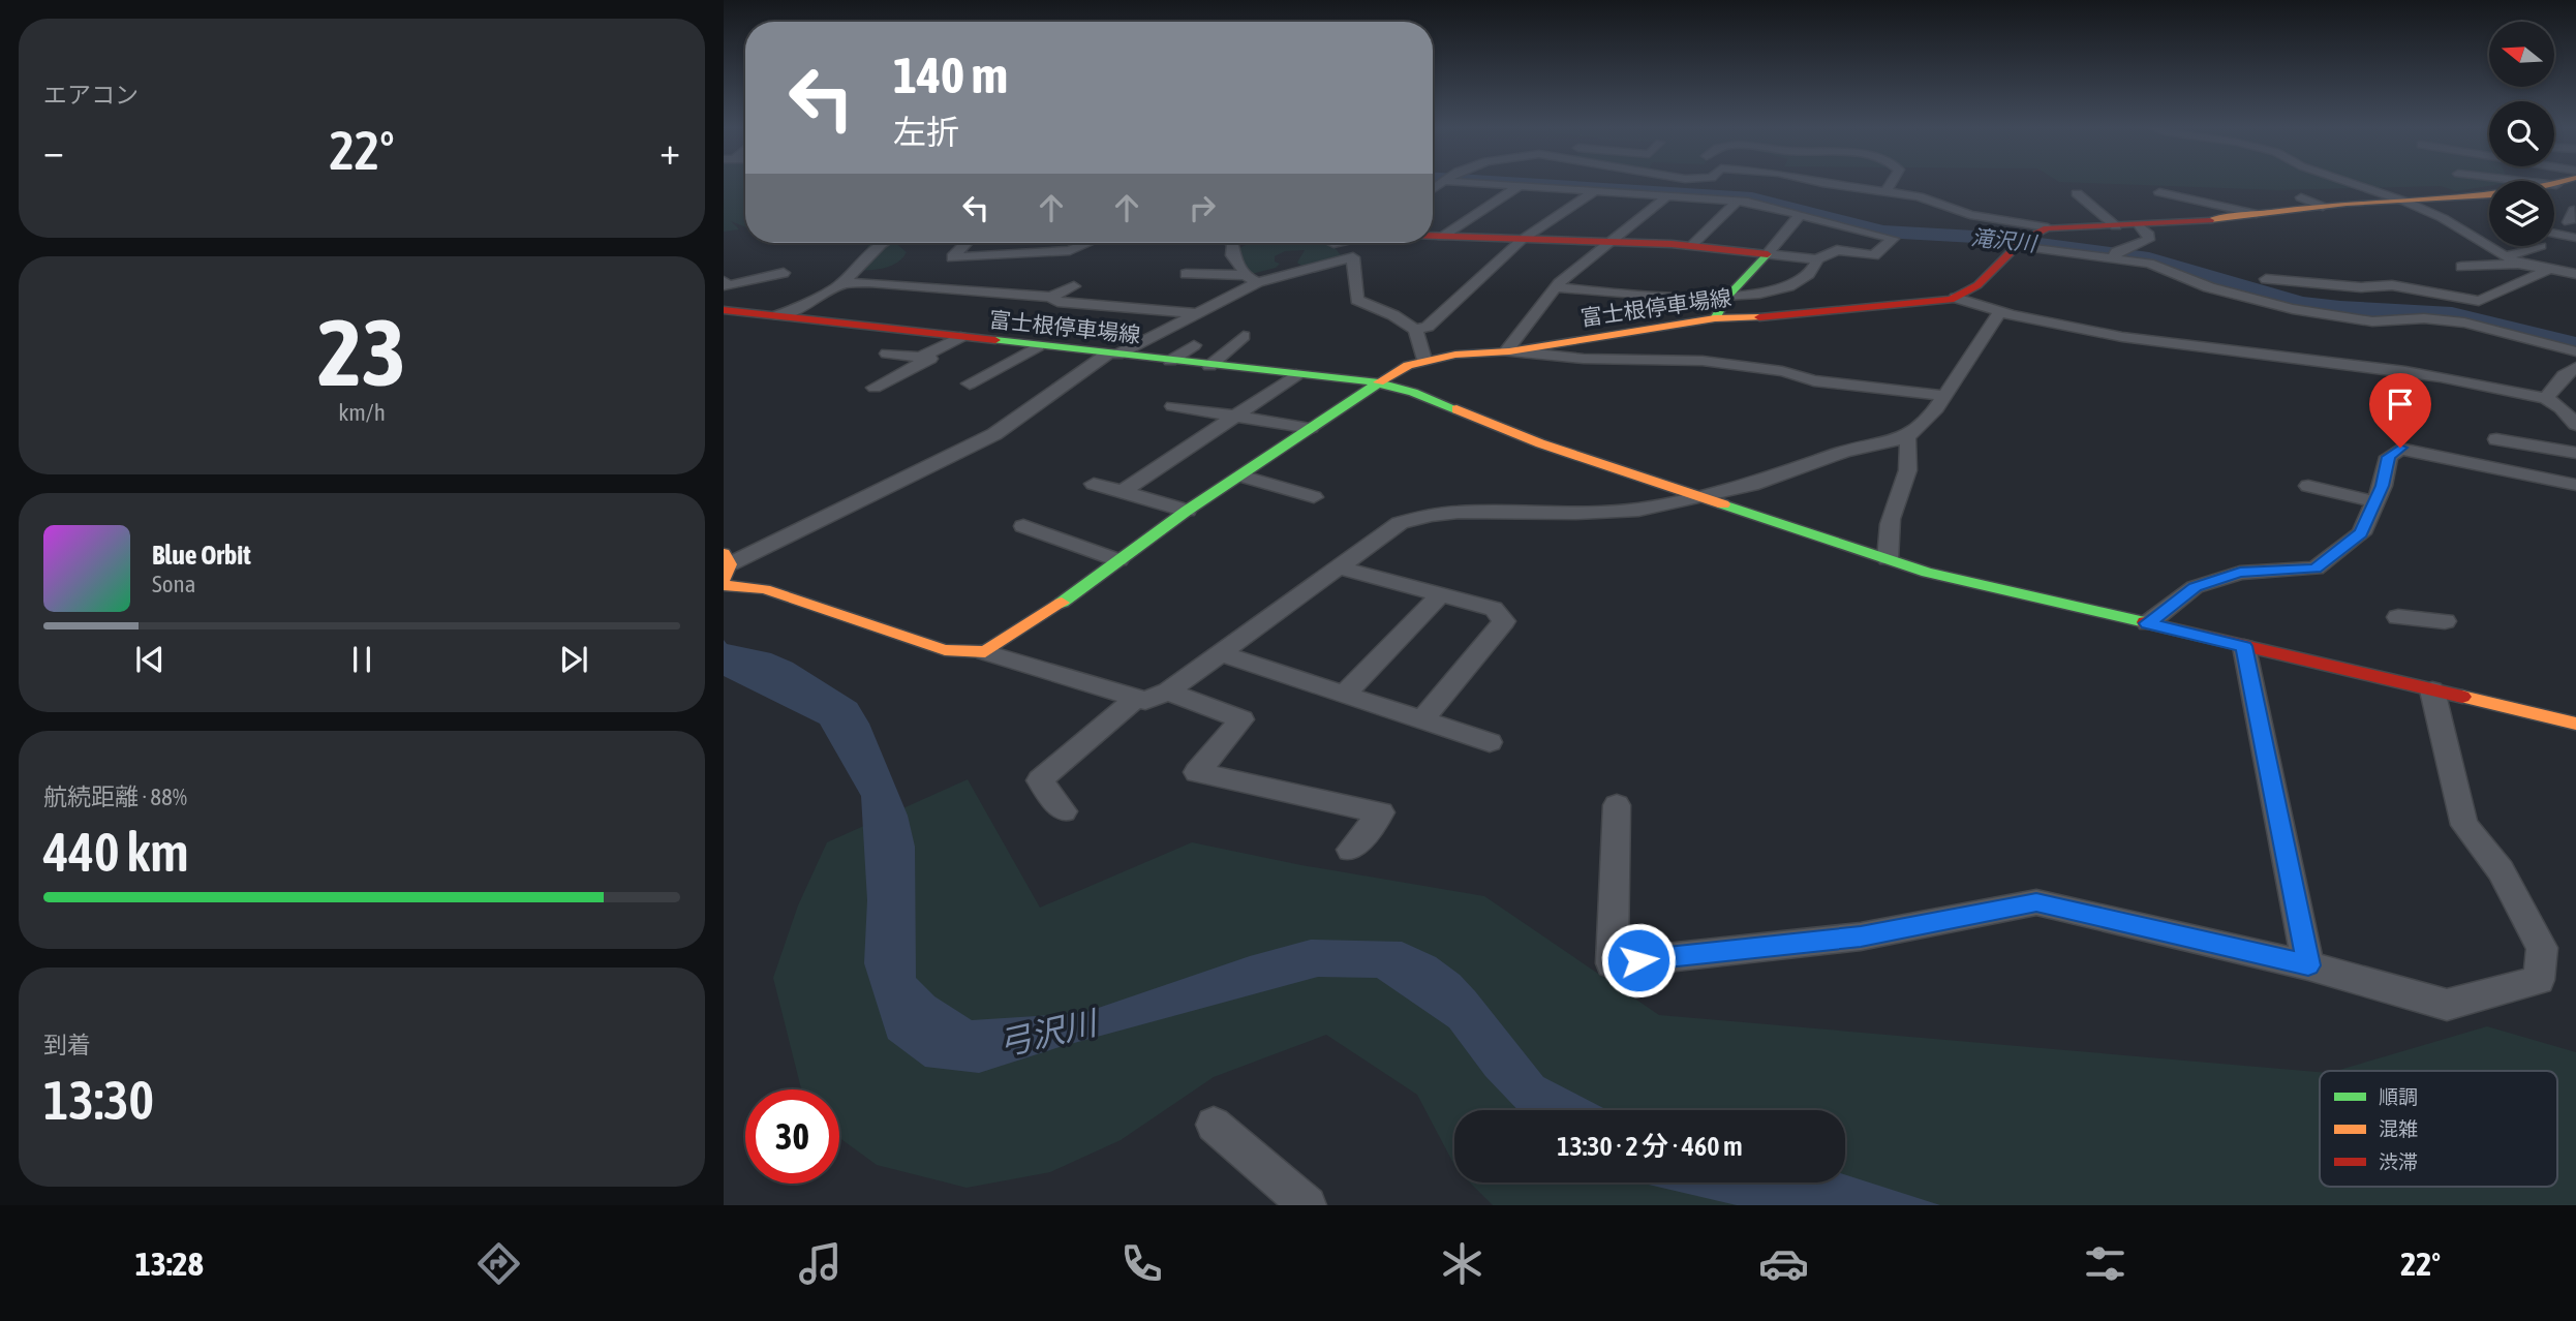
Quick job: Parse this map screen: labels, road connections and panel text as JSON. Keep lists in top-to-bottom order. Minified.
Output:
{"streets":{"main road":["富士根停車場線"]},"water":["滝沢川","弓沢川"],"legend":["順調","混雑","渋滞"],"north":"left","page":{"tile":["エアコン",["23","km/h"],["航続距離 · 88%","440 km"],["到着","13:30"]],"turn":["140 m","左折"],"heat":["−","22°","+"],"song":["Blue Orbit","Sona"],"limit":"30","trip":"13:30 · 2 分 · 460 m","tabs":["13:28","22°"]}}
